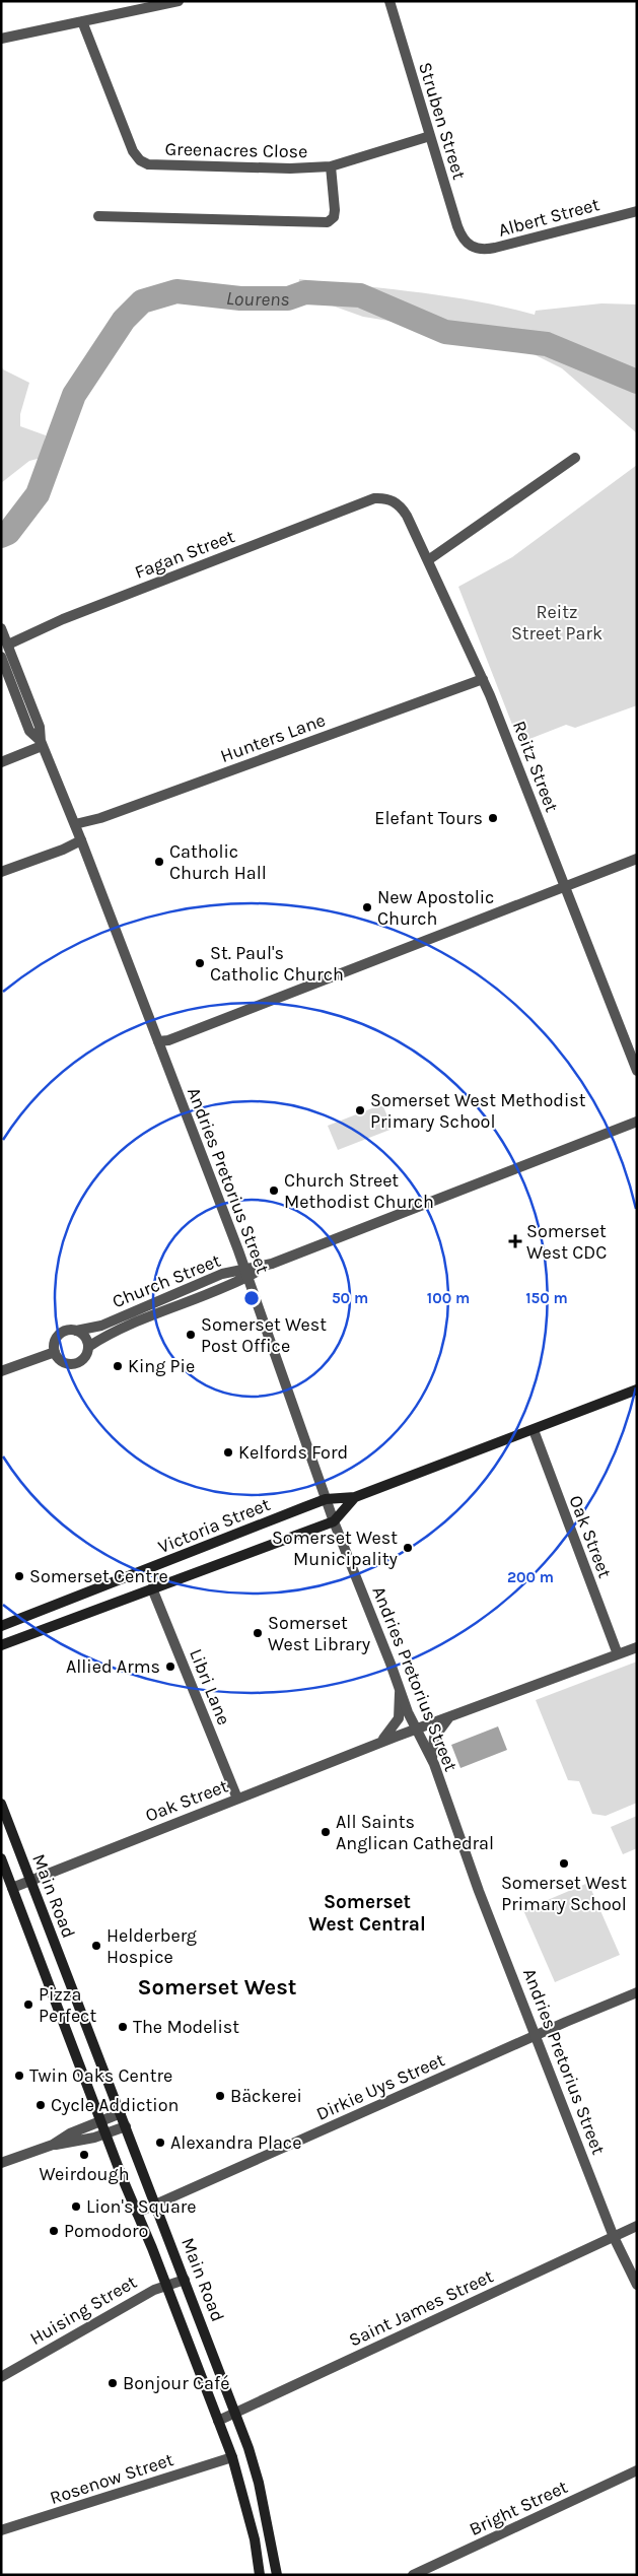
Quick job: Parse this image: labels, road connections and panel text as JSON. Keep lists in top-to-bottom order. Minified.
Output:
{"streets":{"main road":["Victoria Street","Main Road"],"street":["Struben Street","Greenacres Close","Albert Street","Fagan Street","Hunters Lane","Reitz Street","Andries Pretorius Street","Church Street","Oak Street","Libri Lane","Dirkie Uys Street","Saint James Street","Huising Street","Rosenow Street","Bright Street"]},"crossings":[["Struben Street","Albert Street"],["Fagan Street","Reitz Street"],["Fagan Street","Andries Pretorius Street"],["Hunters Lane","Reitz Street"],["Hunters Lane","Andries Pretorius Street"],["Andries Pretorius Street","Church Street"],["Andries Pretorius Street","Victoria Street"],["Andries Pretorius Street","Oak Street"],["Andries Pretorius Street","Dirkie Uys Street"],["Andries Pretorius Street","Saint James Street"],["Victoria Street","Oak Street"],["Victoria Street","Libri Lane"],["Oak Street","Libri Lane"],["Oak Street","Main Road"],["Main Road","Dirkie Uys Street"],["Main Road","Saint James Street"],["Main Road","Huising Street"],["Main Road","Rosenow Street"]],"districts":["Somerset West Central","Somerset West"],"water":["Lourens"],"parks":["Reitz Street Park"],"places":{"other":["Elefant Tours","Catholic Church Hall","New Apostolic Church","St. Paul's Catholic Church","Somerset West Methodist Primary School","Church Street Methodist Church","Somerset West Post Office","King Pie","Kelfords Ford","Somerset West Municipality","Somerset Centre","Somerset West Library","Allied Arms","All Saints Anglican Cathedral","Somerset West Primary School","Helderberg Hospice","Pizza Perfect","The Modelist","Twin Oaks Centre","Bäckerei","Cycle Addiction","Alexandra Place","Weirdough","Lion's Square","Pomodoro","Bonjour Café"],"health":["Somerset West CDC"]},"rings":["50 m","100 m","150 m","200 m"]}
